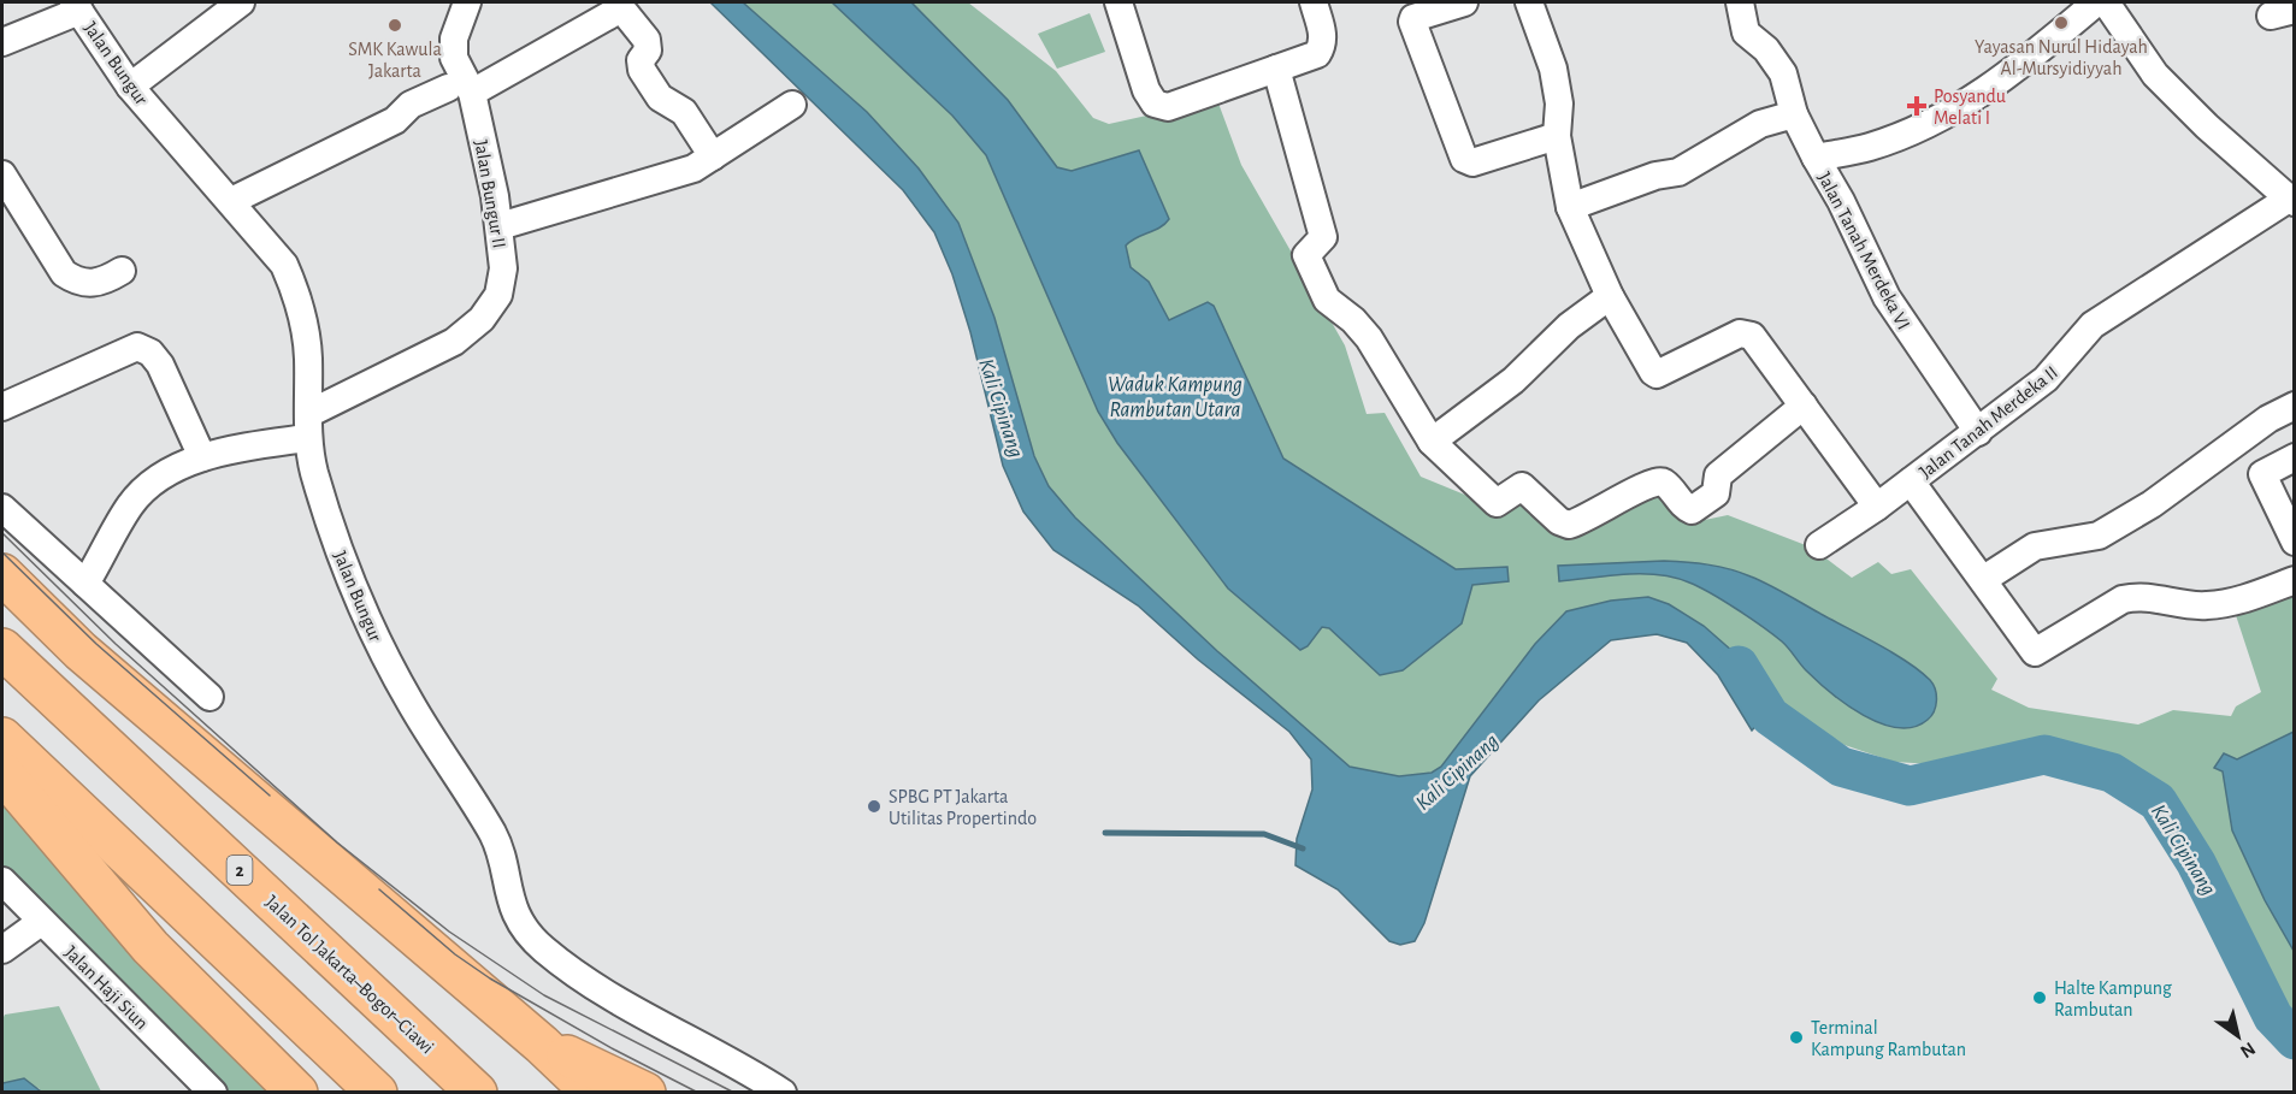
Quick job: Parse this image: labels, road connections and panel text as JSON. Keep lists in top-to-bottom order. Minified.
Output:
{"streets":{"highway":["2","Jalan Tol Jakarta–Bogor–Ciawi"],"street":["Jalan Bungur","Jalan Bungur II","Jalan Tanah Merdeka VI","Jalan Tanah Merdeka II","Jalan Haji Siun"]},"crossings":[["Jalan Bungur","Jalan Bungur II"],["Jalan Tanah Merdeka VI","Jalan Tanah Merdeka II"]],"water":["Waduk Kampung Rambutan Utara","Kali Cipinang"],"places":{"other":["Yayasan Nurul Hidayah Al-Mursyidiyyah","SMK Kawula Jakarta","SPBG PT Jakarta Utilitas Propertindo","Halte Kampung Rambutan","Terminal Kampung Rambutan"],"health":["Posyandu Melati I"]},"north":"bottom right"}
